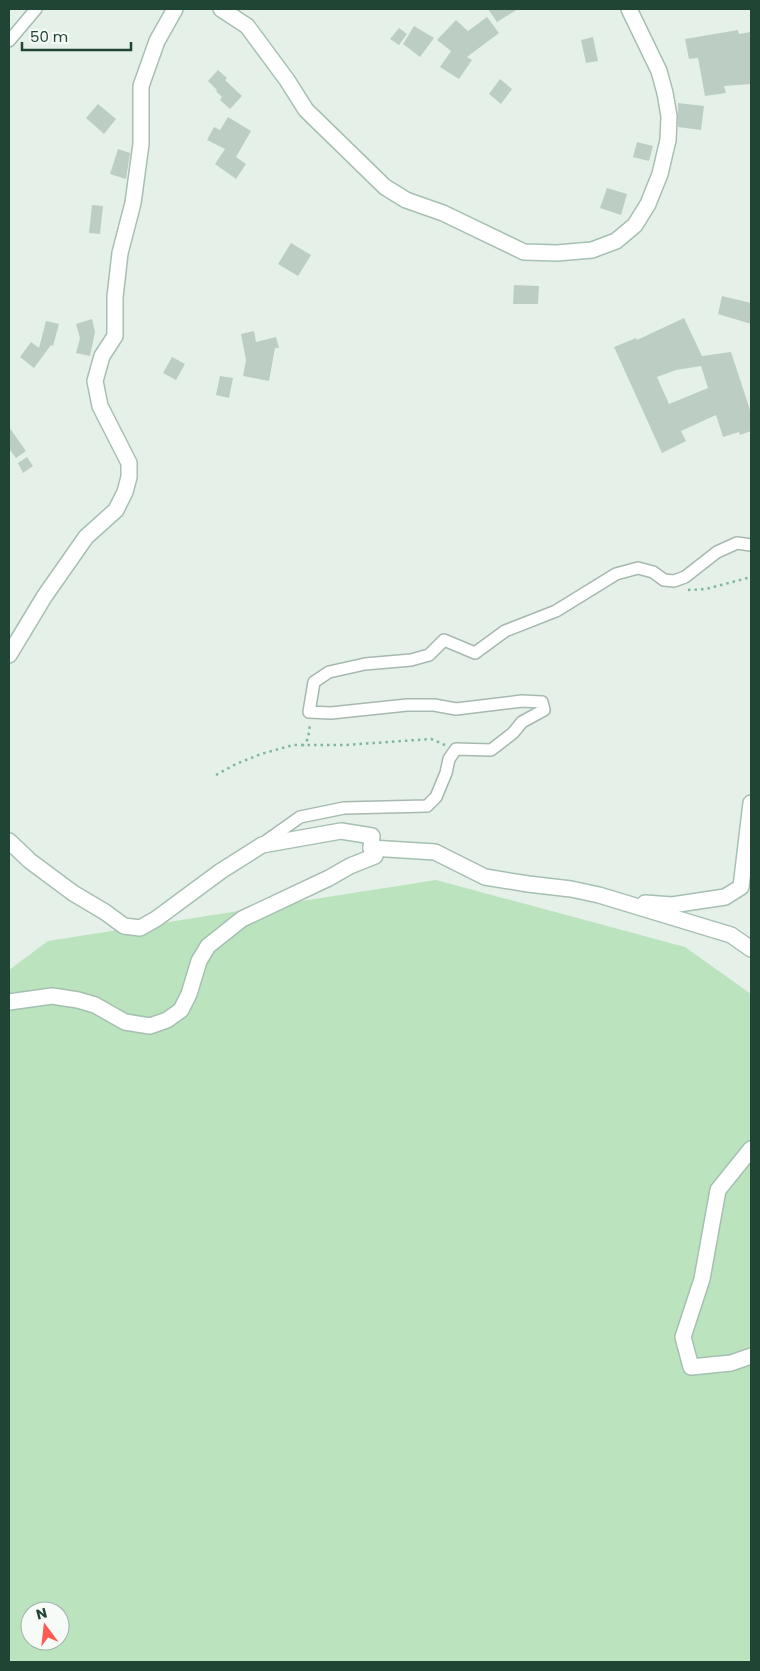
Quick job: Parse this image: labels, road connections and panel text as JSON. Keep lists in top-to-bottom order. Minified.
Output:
{"scale_bar":"50 m","north":"top"}
